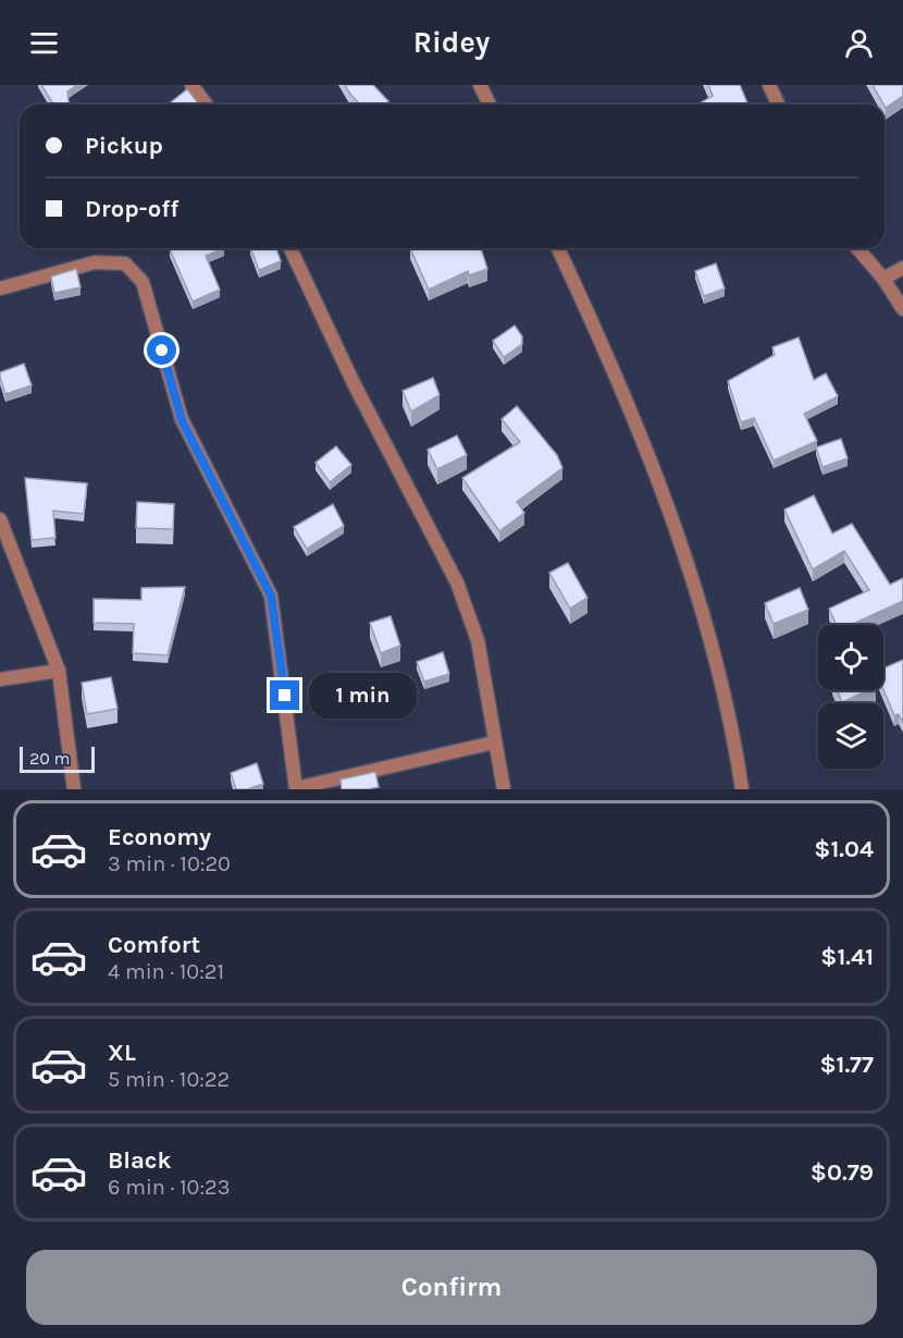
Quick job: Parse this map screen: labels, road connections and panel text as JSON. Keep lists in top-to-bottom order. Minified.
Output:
{"scale_bar":"20 m","page":{"header":"Ridey","banner":["Pickup","Drop-off"],"bubble":"1 min","scale":"20 m","list":[{"name":"Economy","note":"3 min · 10:20","value":"$1.04"},{"name":"Comfort","note":"4 min · 10:21","value":"$1.41"},{"name":"XL","note":"5 min · 10:22","value":"$1.77"},{"name":"Black","note":"6 min · 10:23","value":"$0.79"}],"buttons":"Confirm"}}
